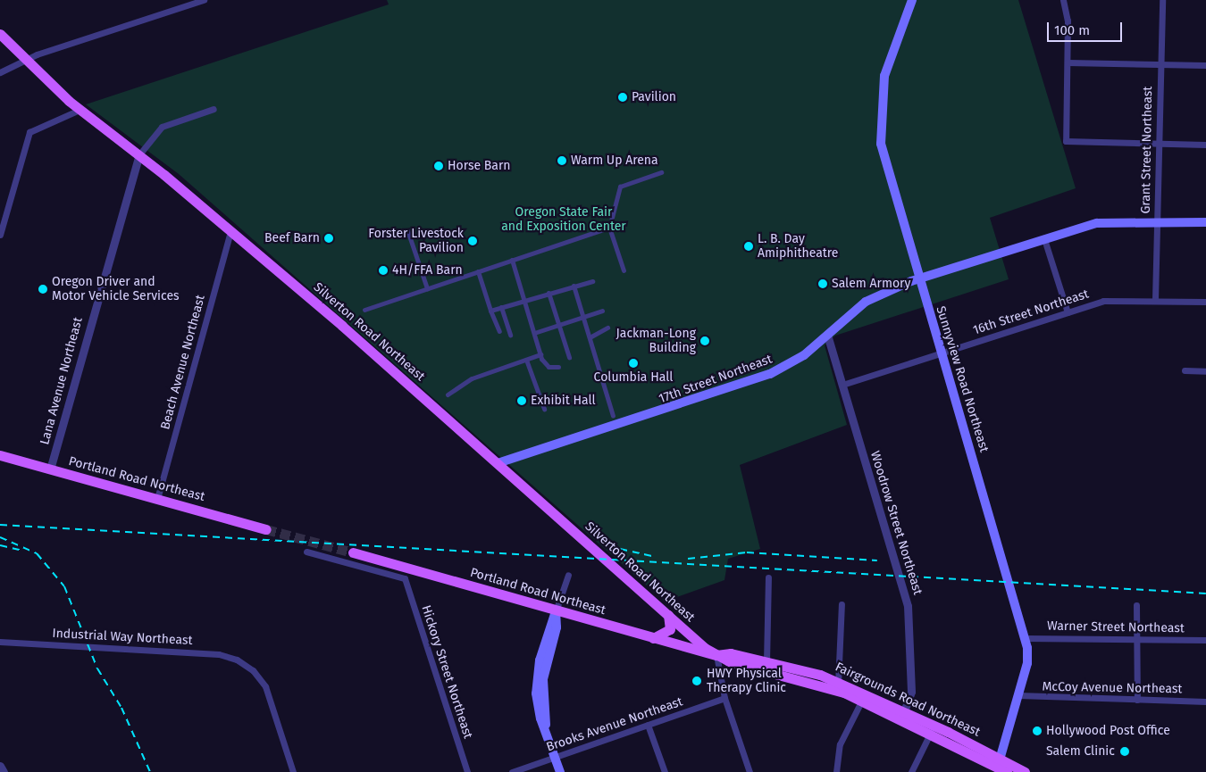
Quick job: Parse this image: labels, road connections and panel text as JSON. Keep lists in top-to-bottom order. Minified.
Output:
{"streets":{"main road":["Silverton Road Northeast","17th Street Northeast","Sunnyview Road Northeast","Portland Road Northeast","Fairgrounds Road Northeast"],"street":["Grant Street Northeast","16th Street Northeast","Beach Avenue Northeast","Lana Avenue Northeast","Woodrow Street Northeast","Warner Street Northeast","Industrial Way Northeast","Hickory Street Northeast","McCoy Avenue Northeast","Brooks Avenue Northeast"]},"crossings":[["Grant Street Northeast","16th Street Northeast"],["Grant Street Northeast","17th Street Northeast"],["16th Street Northeast","Sunnyview Road Northeast"],["16th Street Northeast","Woodrow Street Northeast"],["Silverton Road Northeast","Beach Avenue Northeast"],["Silverton Road Northeast","17th Street Northeast"],["Silverton Road Northeast","Lana Avenue Northeast"],["Silverton Road Northeast","Portland Road Northeast"],["Silverton Road Northeast","Fairgrounds Road Northeast"],["Beach Avenue Northeast","Portland Road Northeast"],["17th Street Northeast","Sunnyview Road Northeast"],["17th Street Northeast","Woodrow Street Northeast"],["Sunnyview Road Northeast","Warner Street Northeast"],["Sunnyview Road Northeast","McCoy Avenue Northeast"],["Sunnyview Road Northeast","Fairgrounds Road Northeast"],["Lana Avenue Northeast","Portland Road Northeast"],["Portland Road Northeast","Fairgrounds Road Northeast"],["Woodrow Street Northeast","Fairgrounds Road Northeast"]],"parks":["Oregon State Fair and Exposition Center"],"places":["Pavilion","Warm Up Arena","Horse Barn","Beef Barn","Forster Livestock Pavilion","L. B. Day Amiphitheatre","4H/FFA Barn","Salem Armory","Oregon Driver and Motor Vehicle Services","Jackman-Long Building","Columbia Hall","Exhibit Hall","HWY Physical Therapy Clinic","Hollywood Post Office","Salem Clinic"],"scale_bar":"100 m"}
